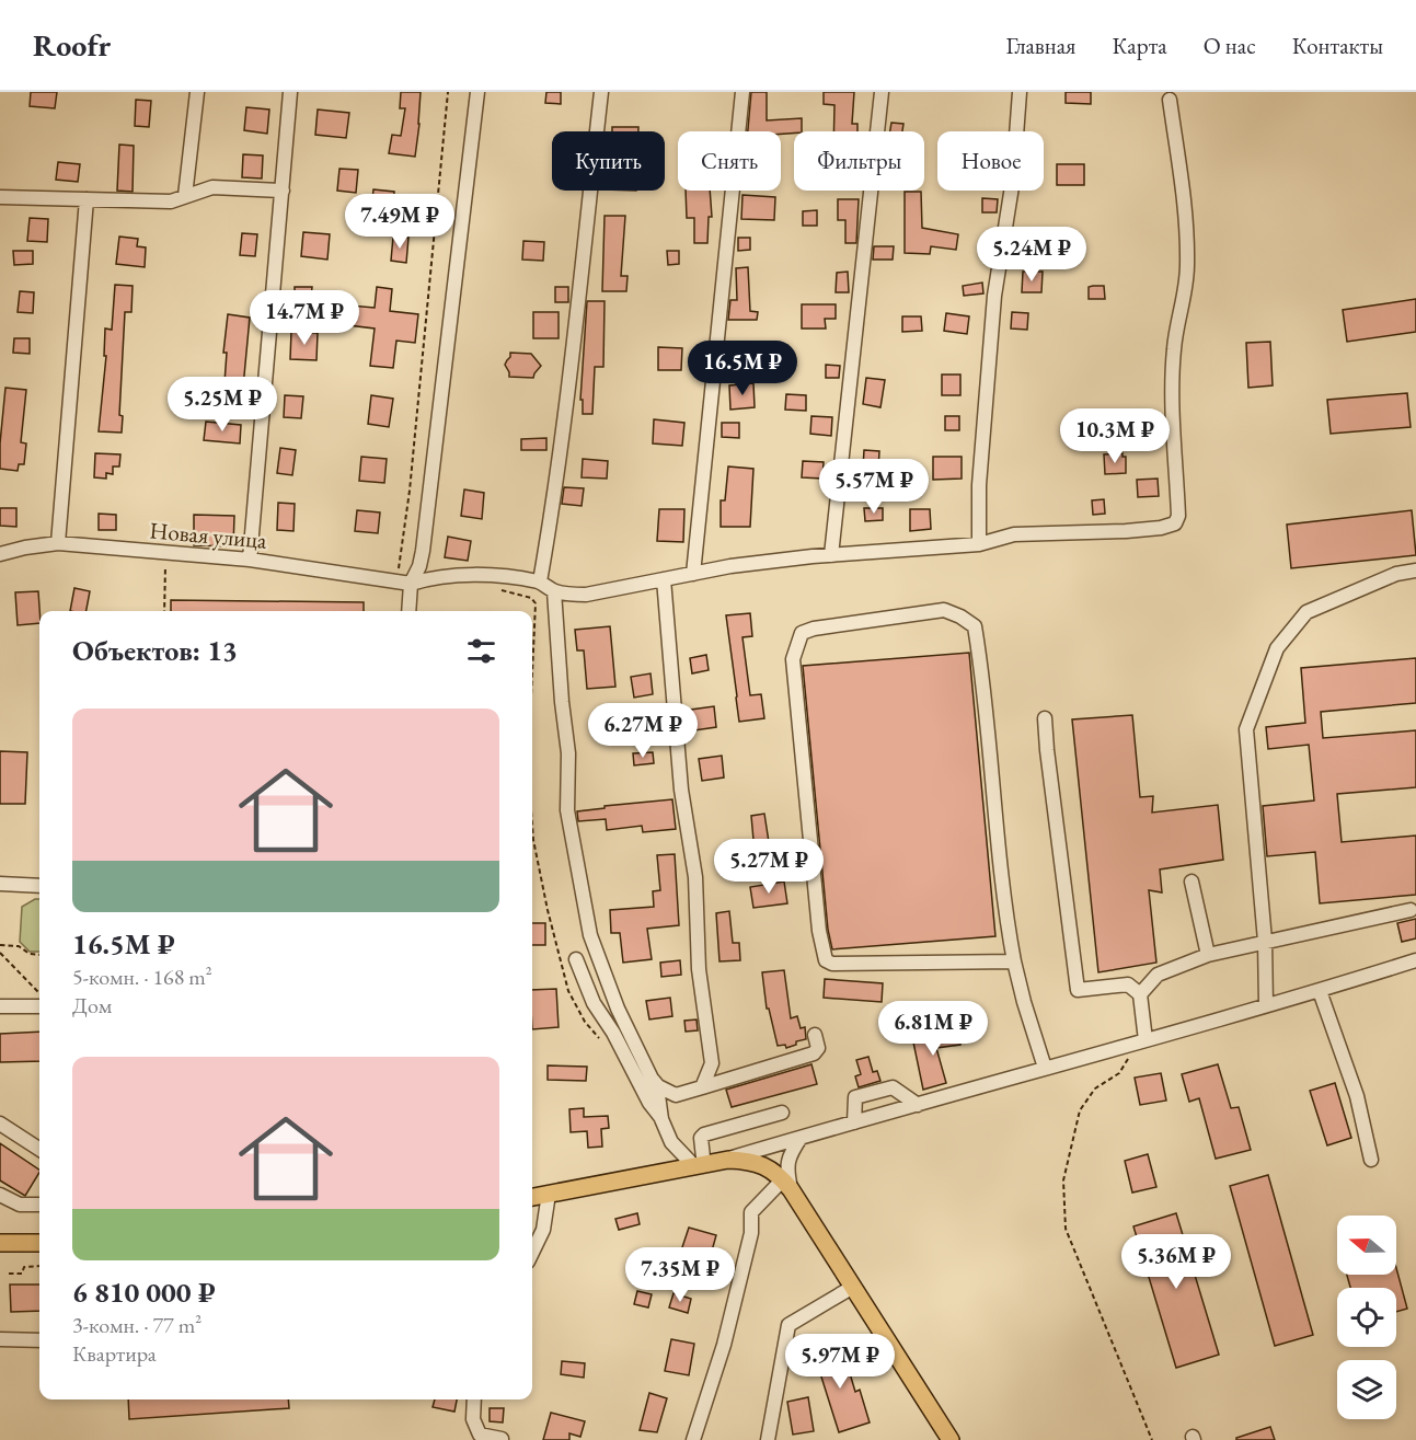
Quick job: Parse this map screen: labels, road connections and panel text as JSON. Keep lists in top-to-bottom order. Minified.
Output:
{"streets":{"street":["Новая улица"]},"north":"left","page":{"header":"Roofr","nav":["Главная","Карта","О нас","Контакты"],"chip":["Купить","Снять","Фильтры","Новое"],"price":["7.49M ₽","5.24M ₽","14.7M ₽","16.5M ₽","5.25M ₽","10.3M ₽","5.57M ₽","6.27M ₽","5.27M ₽","6.81M ₽","5.36M ₽","7.35M ₽","5.97M ₽"],"heading":"Объектов: 13","list":[{"name":"16.5M ₽","note":"5-комн. · 168 m² · Дом"},{"name":"6 810 000 ₽","note":"3-комн. · 77 m² · Квартира"}]}}
